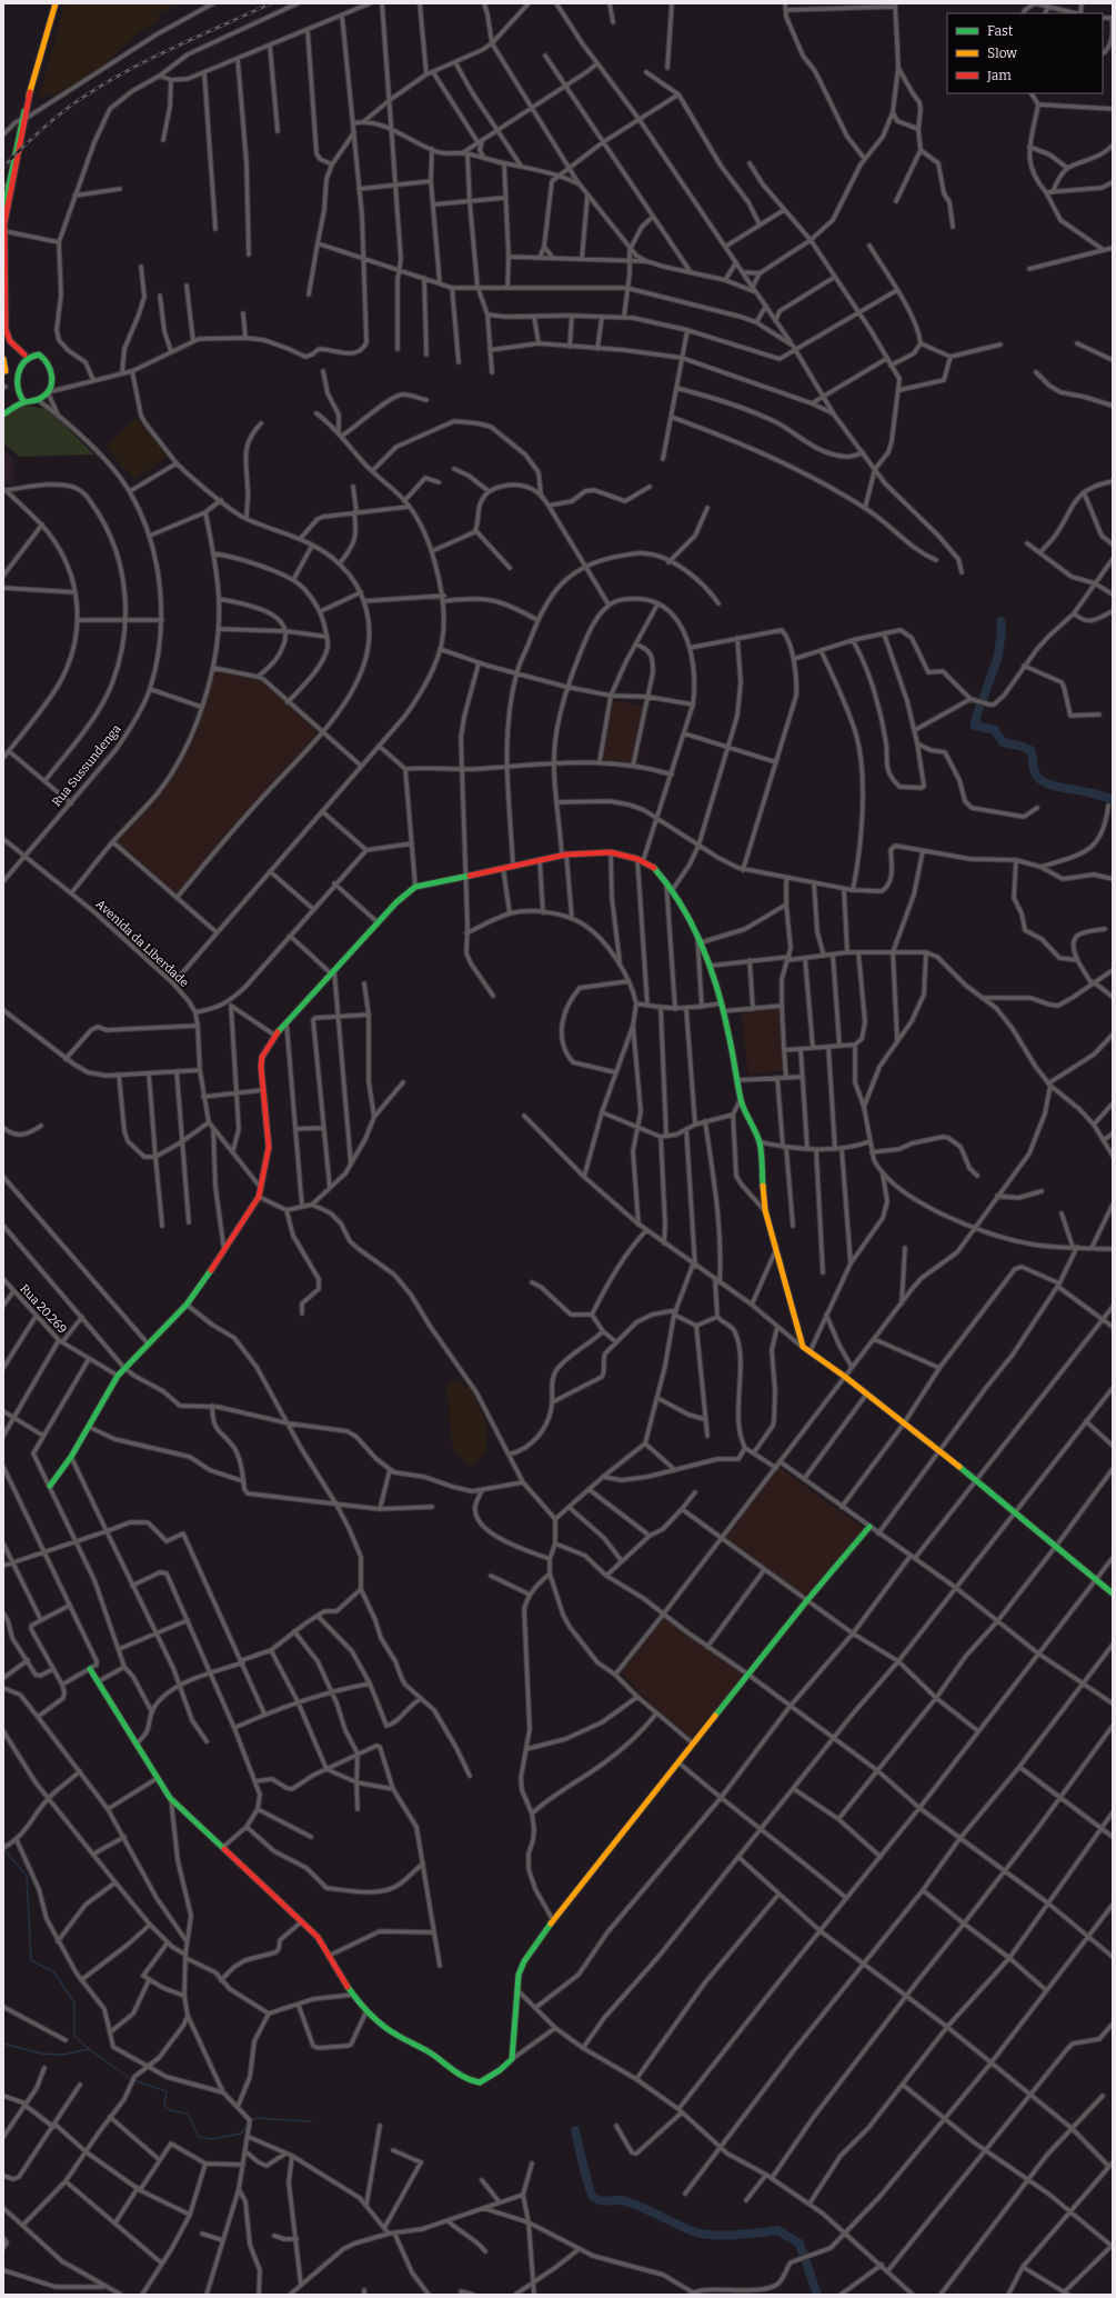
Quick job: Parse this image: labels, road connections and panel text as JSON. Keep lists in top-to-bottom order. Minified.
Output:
{"streets":{"street":["Rua Sussundenga","Avenida da Liberdade","Rua 20.269"]},"crossings":[["Rua Sussundenga","Avenida da Liberdade"]],"legend":["Fast","Slow","Jam"]}
